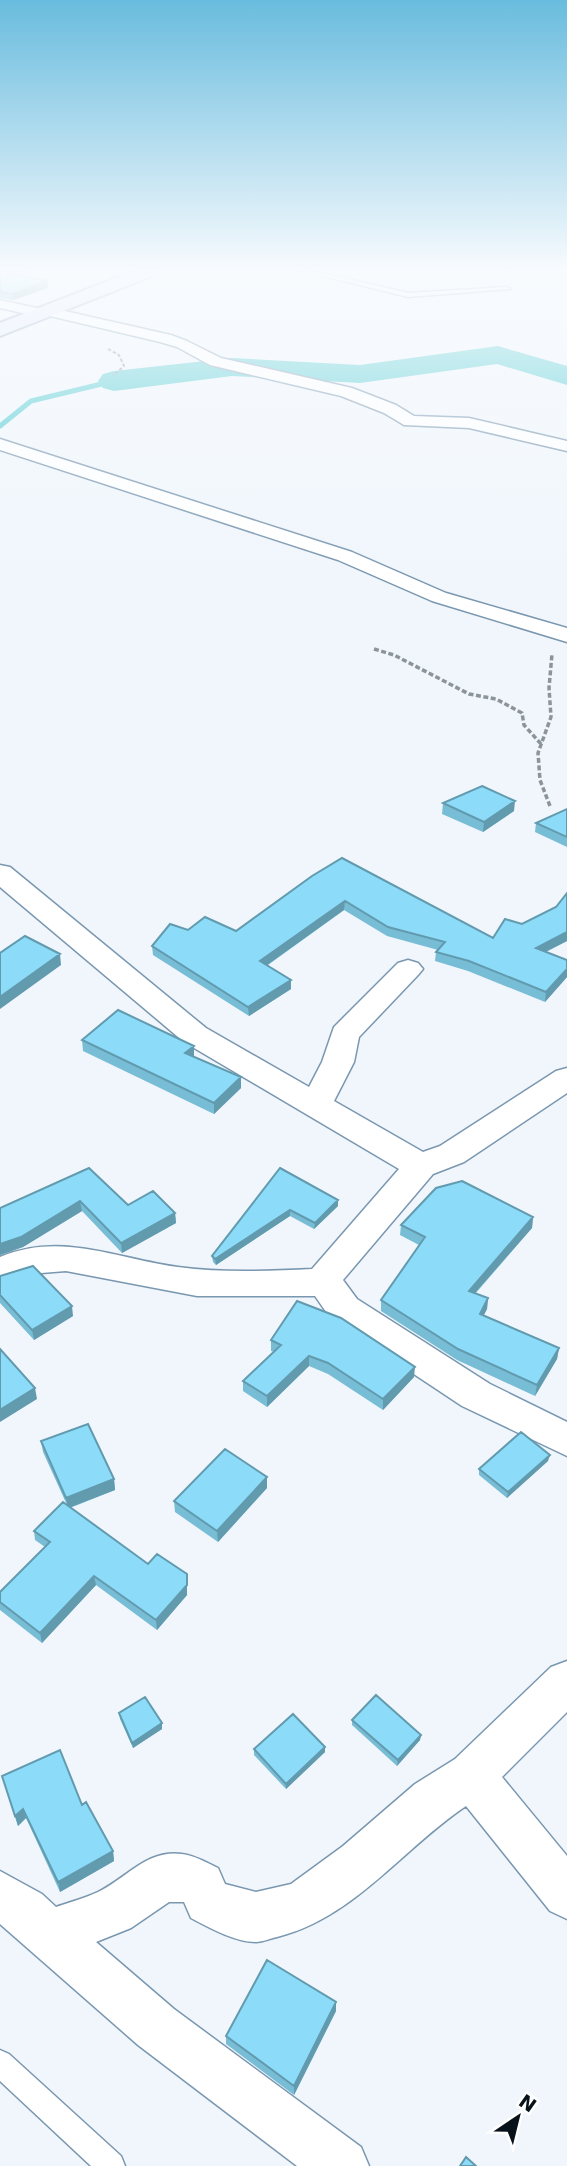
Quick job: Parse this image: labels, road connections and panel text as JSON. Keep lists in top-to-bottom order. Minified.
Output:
{"north":"top right"}
